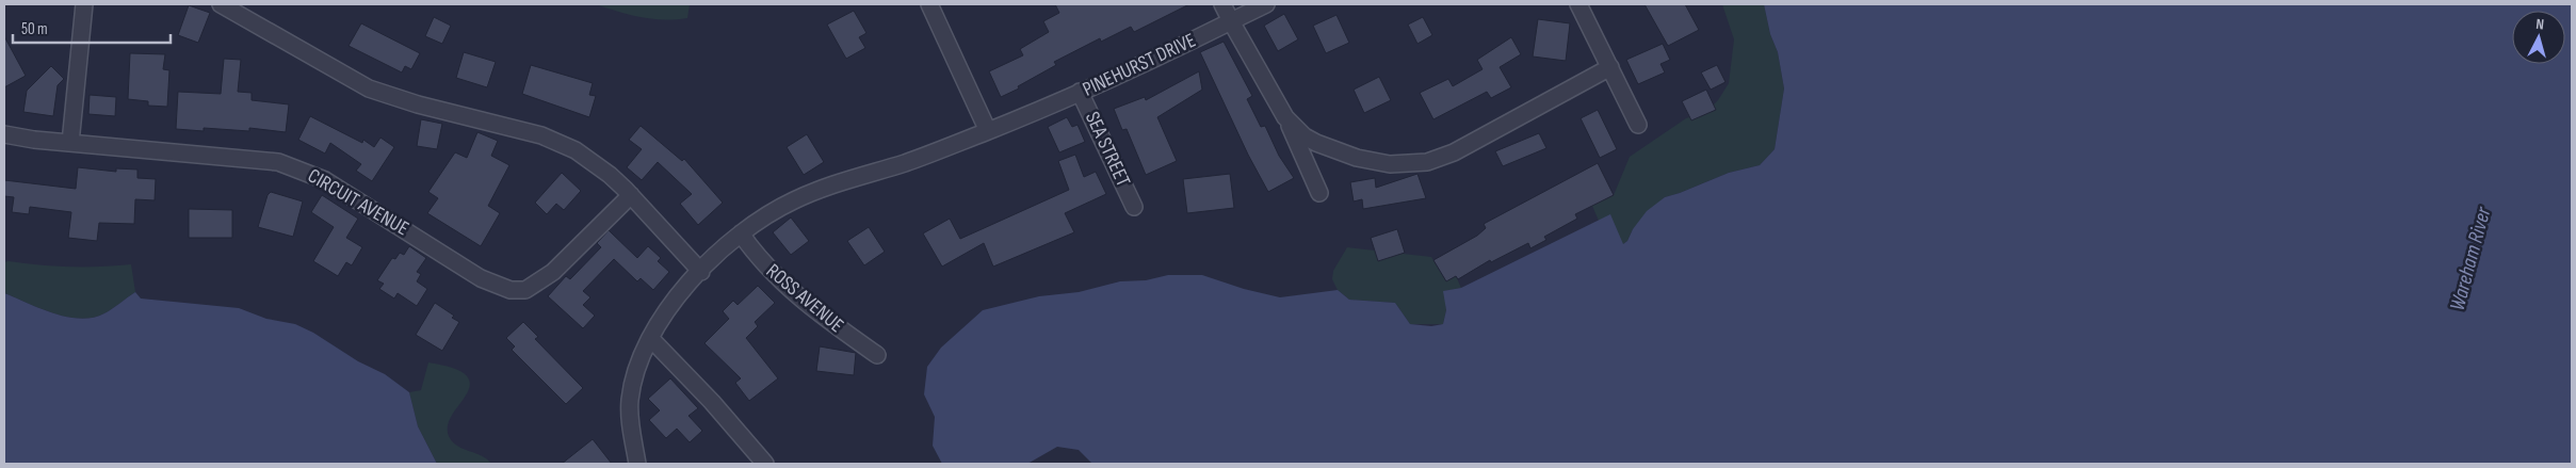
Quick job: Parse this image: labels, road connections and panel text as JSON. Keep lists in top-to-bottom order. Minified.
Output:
{"streets":{"street":["PINEHURST DRIVE","SEA STREET","CIRCUIT AVENUE","ROSS AVENUE"]},"crossings":[["PINEHURST DRIVE","SEA STREET"],["PINEHURST DRIVE","ROSS AVENUE"]],"water":["Wareham River"],"scale_bar":"50 m","north":"top"}
